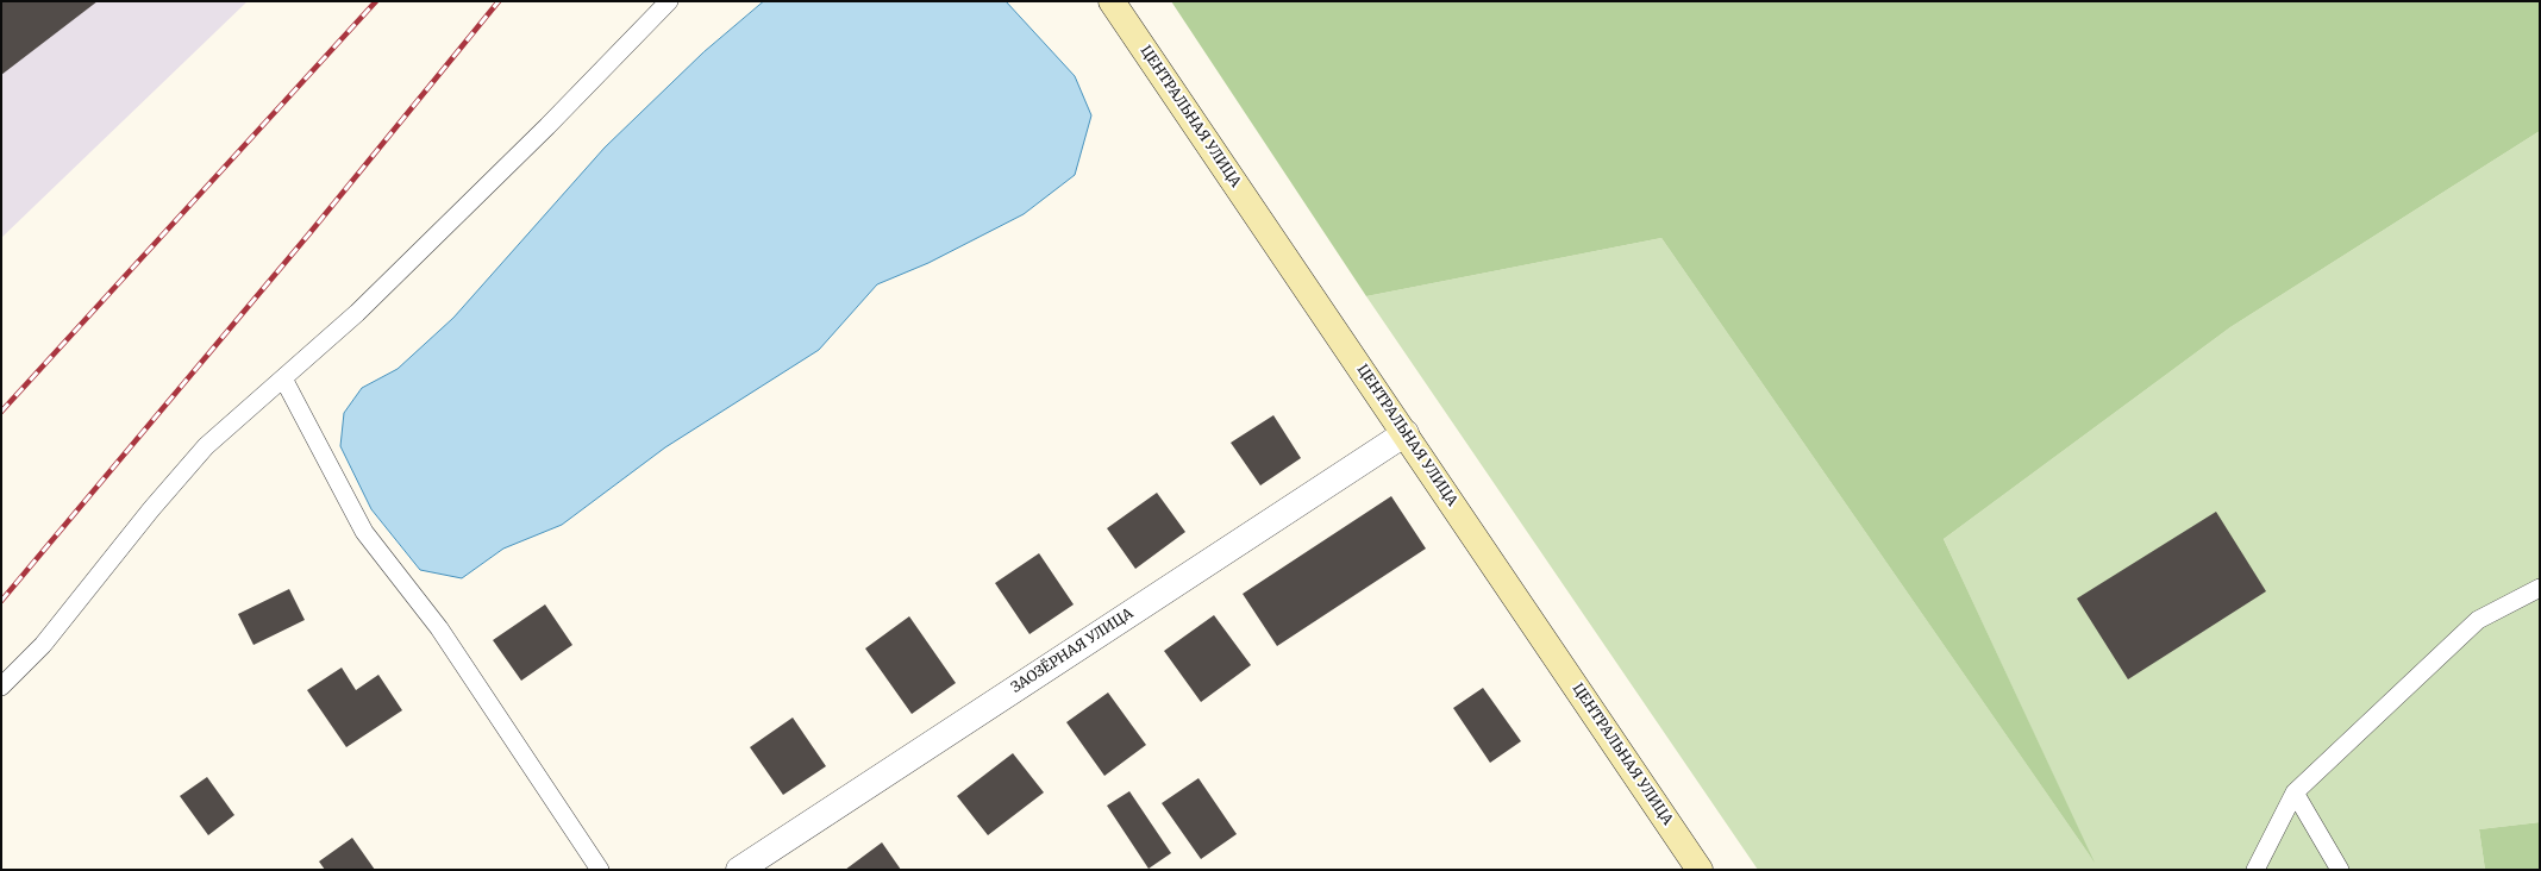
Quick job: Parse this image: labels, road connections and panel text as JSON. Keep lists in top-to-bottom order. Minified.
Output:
{"streets":{"street":["ЦЕНТРАЛЬНАЯ УЛИЦА","ЗАОЗЁРНАЯ УЛИЦА"]},"crossings":[["ЦЕНТРАЛЬНАЯ УЛИЦА","ЗАОЗЁРНАЯ УЛИЦА"]]}
